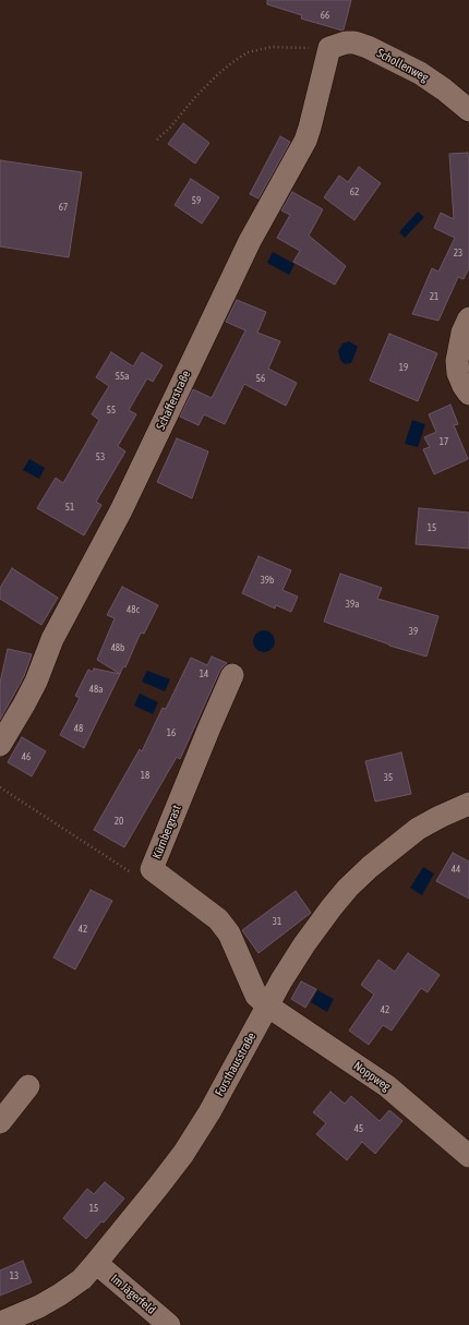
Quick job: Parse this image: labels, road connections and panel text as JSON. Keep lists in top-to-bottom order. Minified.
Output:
{"streets":{"street":["Schollenweg","Schafferstraße","Kürnbergrast","Forsthausstraße","Noppweg","Im Jägerfeld"]},"crossings":[["Schollenweg","Schafferstraße"],["Kürnbergrast","Forsthausstraße"],["Kürnbergrast","Noppweg"],["Forsthausstraße","Noppweg"],["Forsthausstraße","Im Jägerfeld"]],"house_numbers":["66","62","59","67","23","21","19","55a","56","55","17","53","51","15","39b","39a","48c","39","48b","14","48a","48","16","46","18","35","20","44","31","42","42","45","15","13"]}
